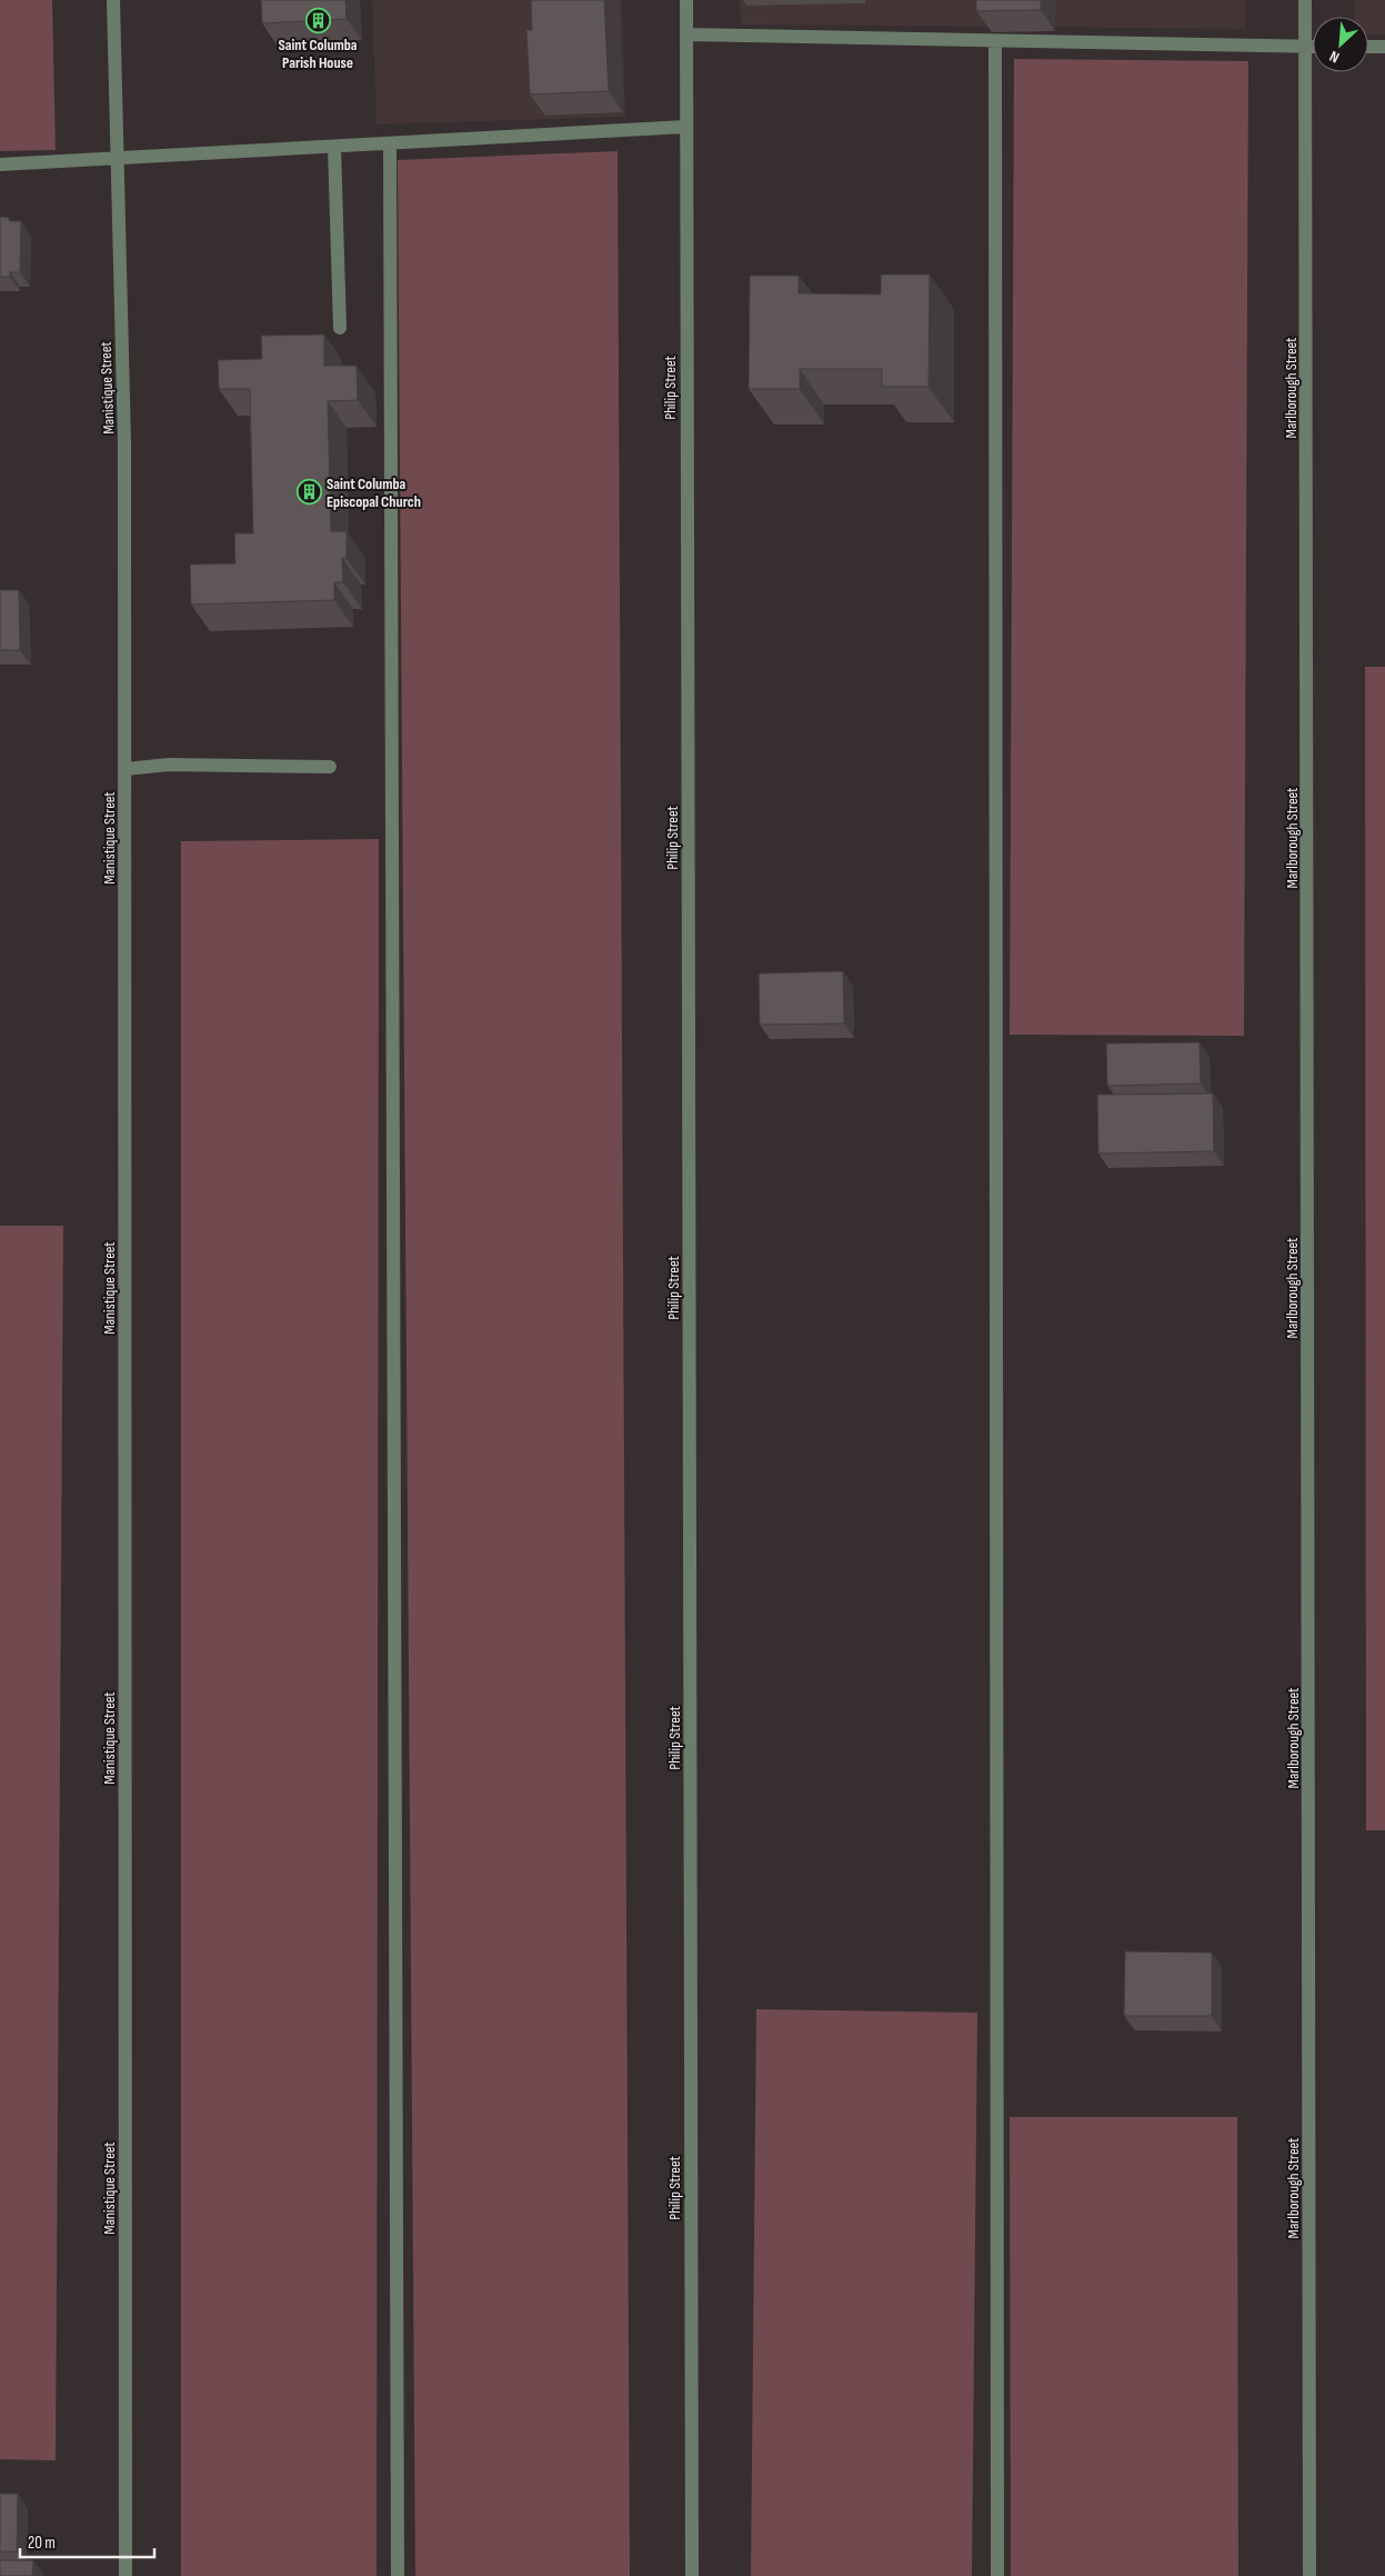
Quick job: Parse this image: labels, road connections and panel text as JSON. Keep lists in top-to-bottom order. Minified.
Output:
{"streets":{"street":["Manistique Street","Philip Street","Marlborough Street"]},"places":{"building":["Saint Columba Parish House","Saint Columba Episcopal Church"]},"scale_bar":"20 m","north":"bottom left"}
